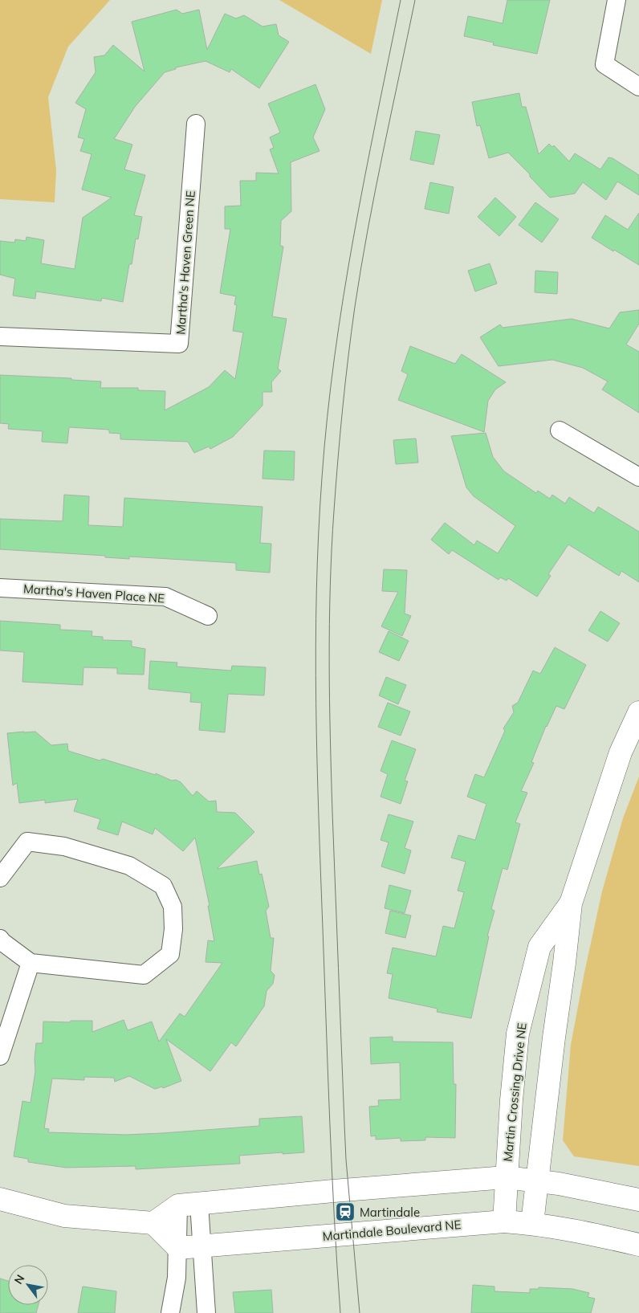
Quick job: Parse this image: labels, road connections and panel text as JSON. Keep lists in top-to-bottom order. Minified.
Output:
{"streets":{"street":["Martha's Haven Green NE","Martha's Haven Place NE","Martin Crossing Drive NE","Martindale Boulevard NE"]},"crossings":[["Martin Crossing Drive NE","Martindale Boulevard NE"]],"places":{"station":["Martindale"]},"north":"top left"}
